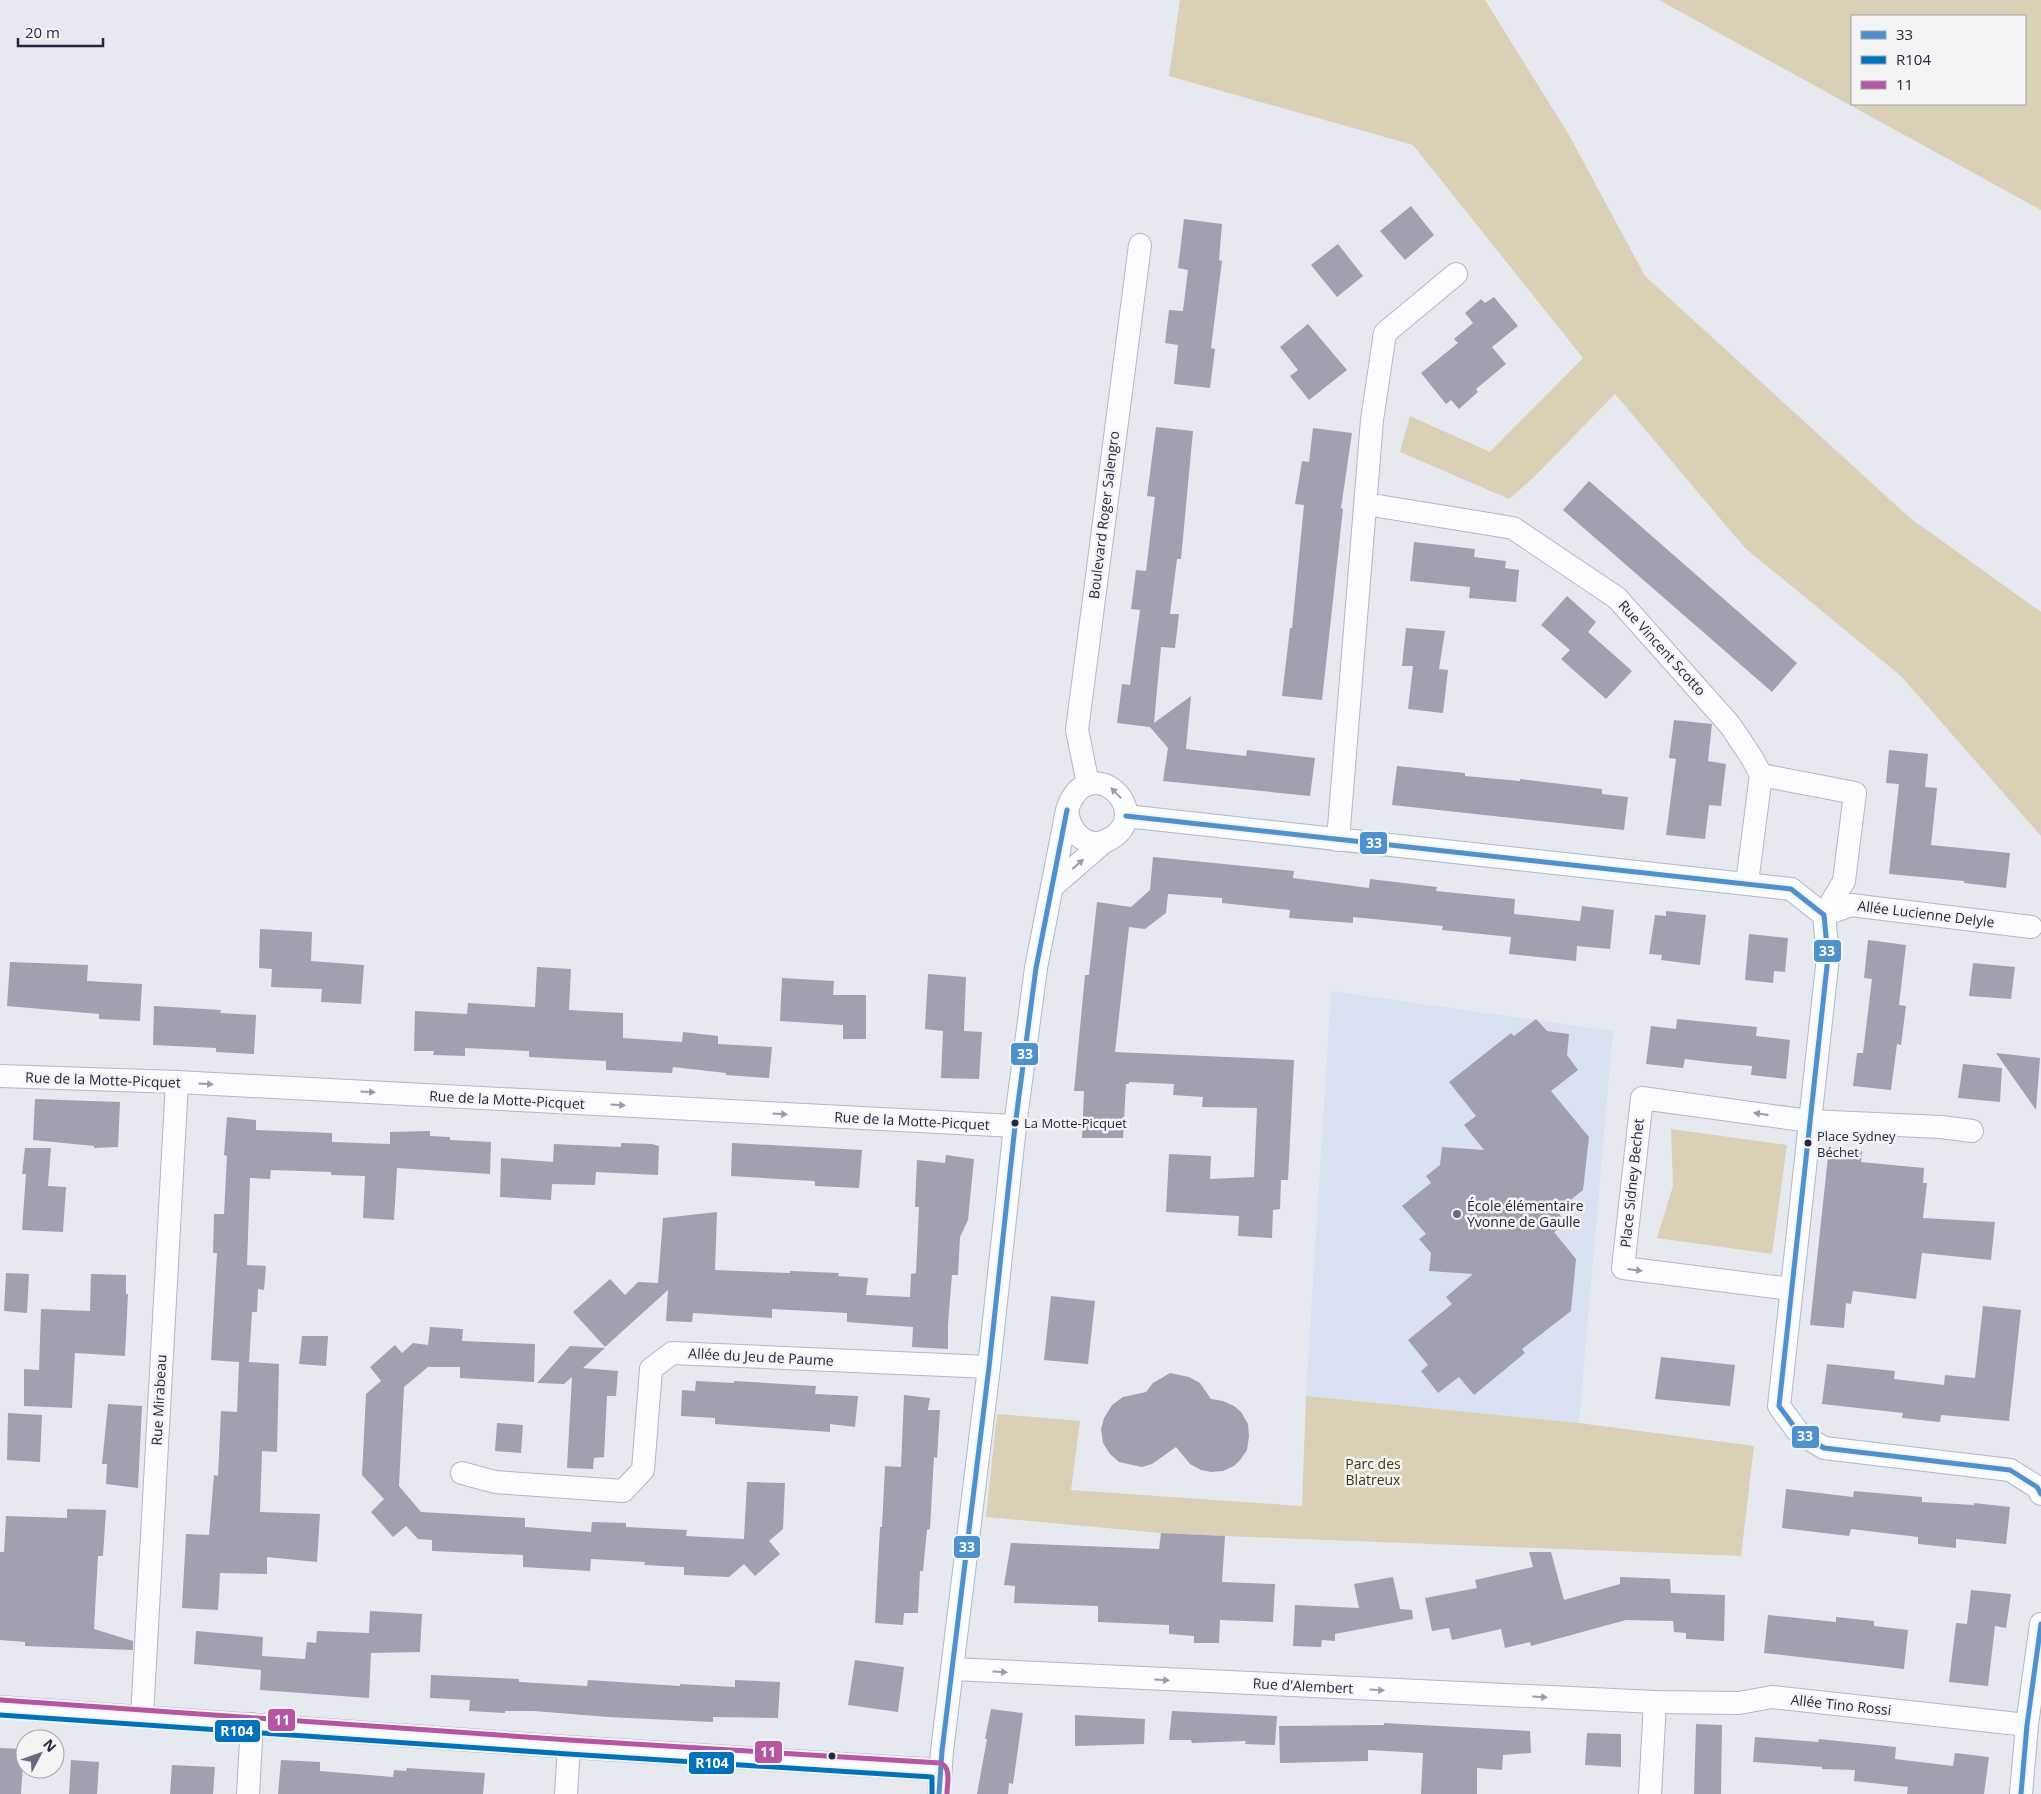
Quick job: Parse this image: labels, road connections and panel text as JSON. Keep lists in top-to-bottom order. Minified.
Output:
{"streets":{"street":["Boulevard Roger Salengro","Rue Vincent Scotto","Allée Lucienne Delyle","Rue de la Motte-Picquet","Place Sidney Bechet","Allée du Jeu de Paume","Rue Mirabeau","Rue d'Alembert","Allée Tino Rossi"]},"crossings":[["Rue de la Motte-Picquet","Rue Mirabeau"],["Rue d'Alembert","Allée Tino Rossi"]],"one_way":["Rue de la Motte-Picquet","Rue d'Alembert"],"parks":["Parc des Blatreux"],"places":["La Motte-Picquet","Place Sydney Béchet","École élémentaire Yvonne de Gaulle"],"lines":["transit line 33","transit line 11","transit line R104"],"legend":["33","R104","11"],"scale_bar":"20 m","north":"top right"}
